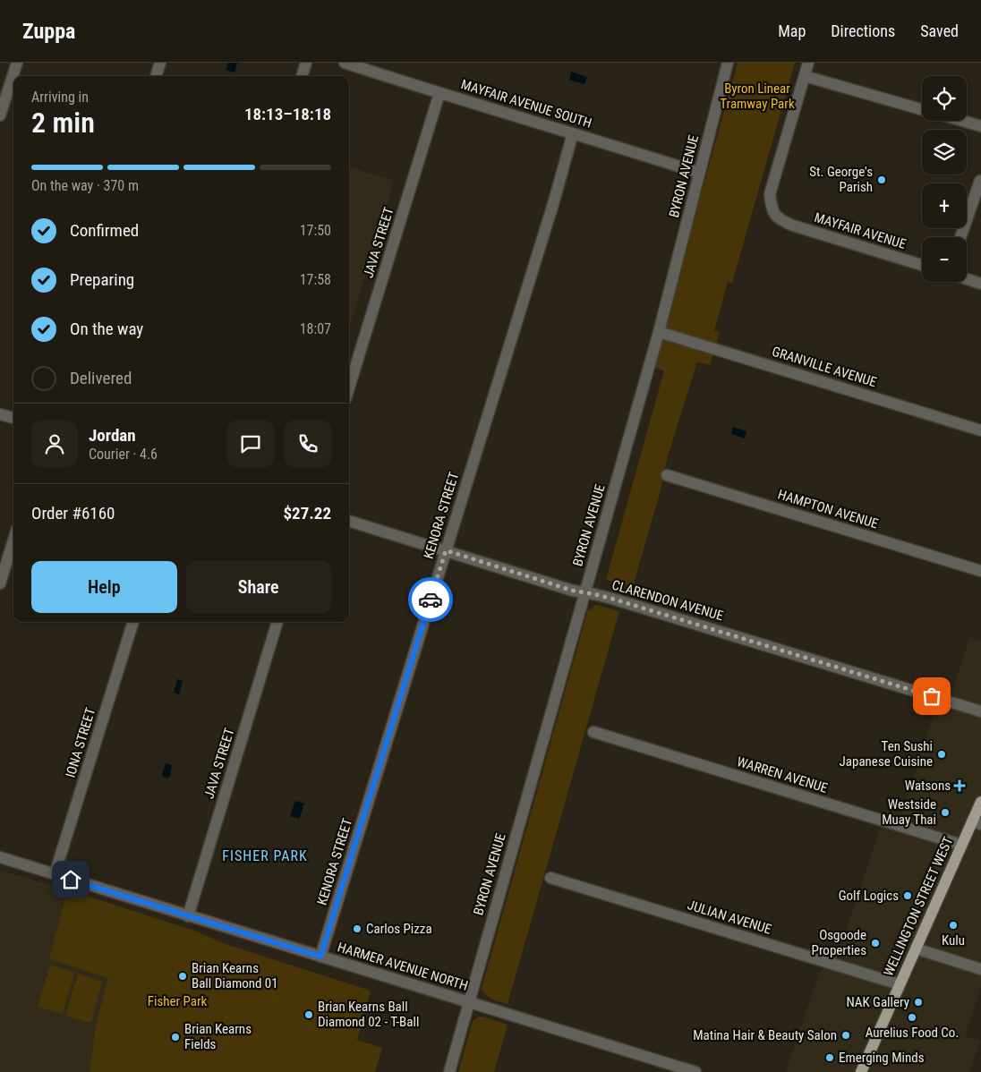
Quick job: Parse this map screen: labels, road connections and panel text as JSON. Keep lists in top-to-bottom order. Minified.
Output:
{"streets":{"main road":["WELLINGTON STREET WEST"],"street":["MAYFAIR AVENUE SOUTH","BYRON AVENUE","MAYFAIR AVENUE","JAVA STREET","GRANVILLE AVENUE","HAMPTON AVENUE","KENORA STREET","CLARENDON AVENUE","IONA STREET","WARREN AVENUE","JULIAN AVENUE","HARMER AVENUE NORTH"]},"crossings":[["MAYFAIR AVENUE SOUTH","BYRON AVENUE"],["MAYFAIR AVENUE SOUTH","JAVA STREET"],["MAYFAIR AVENUE SOUTH","KENORA STREET"],["BYRON AVENUE","GRANVILLE AVENUE"],["BYRON AVENUE","CLARENDON AVENUE"],["BYRON AVENUE","HARMER AVENUE NORTH"],["JAVA STREET","HARMER AVENUE NORTH"],["KENORA STREET","CLARENDON AVENUE"],["KENORA STREET","HARMER AVENUE NORTH"],["IONA STREET","HARMER AVENUE NORTH"],["WARREN AVENUE","WELLINGTON STREET WEST"],["WELLINGTON STREET WEST","JULIAN AVENUE"]],"districts":["FISHER PARK"],"parks":["Byron Linear Tramway Park","Fisher Park"],"places":{"other":["St. George's Parish","Ten Sushi Japanese Cuisine","Westside Muay Thai","Golf Logics","Kulu","Carlos Pizza","Osgoode Properties","Brian Kearns Ball Diamond 01","NAK Gallery","Brian Kearns Ball Diamond 02 - T-Ball","Aurelius Food Co.","Matina Hair & Beauty Salon","Brian Kearns Fields","Emerging Minds"],"health":["Watsons"]},"page":{"header":"Zuppa","nav":["Map","Directions","Saved"],"map_buttons":["+","−"],"heading":["2 min","Arriving in","18:13–18:18"],"panel":["Jordan","Courier · 4.6","Order #6160","$27.22"],"bar":"On the way · 370 m","list":[["Confirmed","17:50"],["Preparing","17:58"],["On the way","18:07"],"Delivered"],"buttons":["Help","Share"]}}
